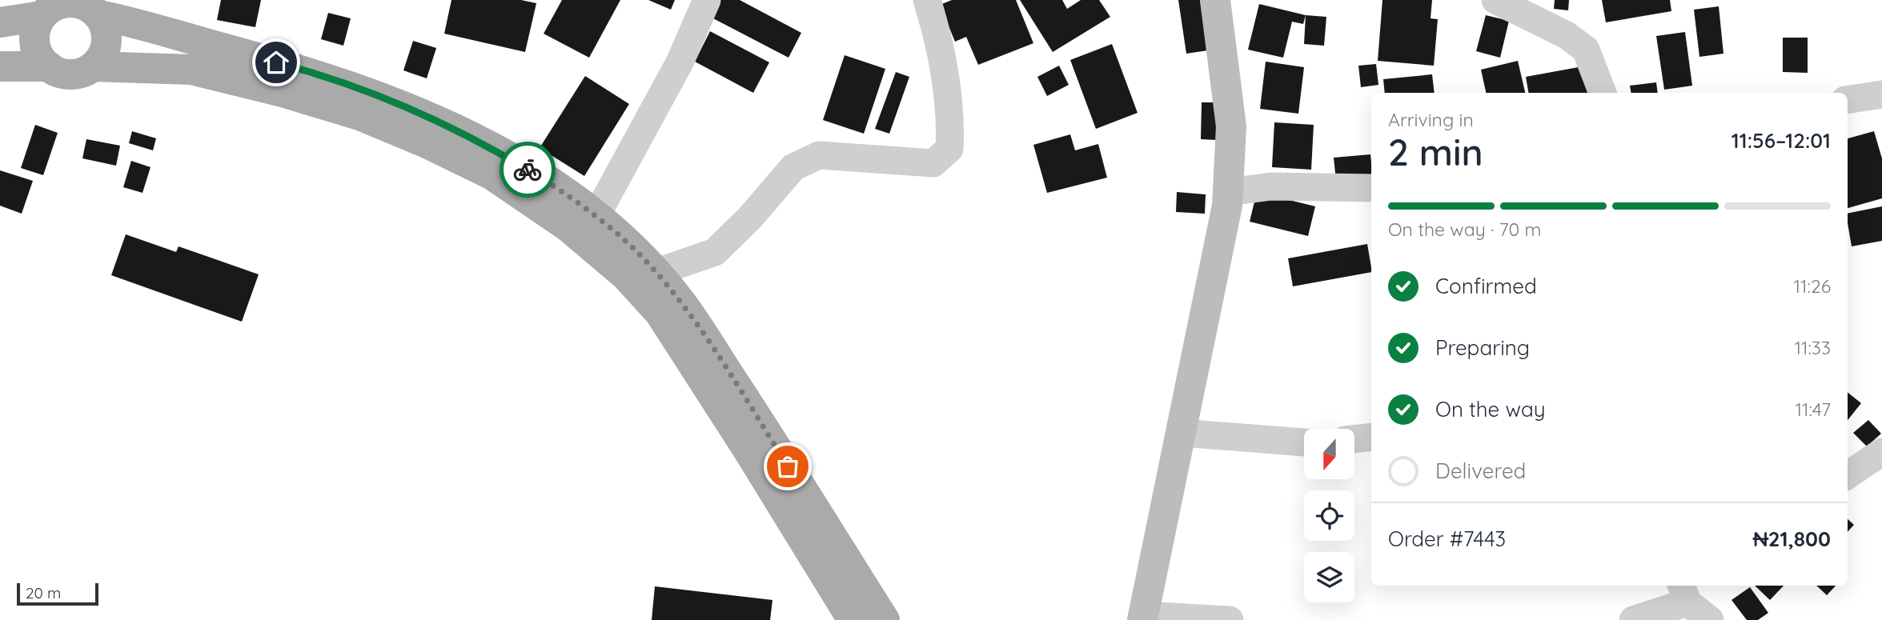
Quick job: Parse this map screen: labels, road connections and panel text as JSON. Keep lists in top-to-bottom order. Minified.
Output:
{"scale_bar":"20 m","north":"bottom","page":{"heading":["2 min","Arriving in","11:56–12:01"],"panel":["Order #7443","₦21,800"],"bar":"On the way · 70 m","list":[["Confirmed","11:26"],["Preparing","11:33"],["On the way","11:47"],"Delivered"],"scale":"20 m"}}
